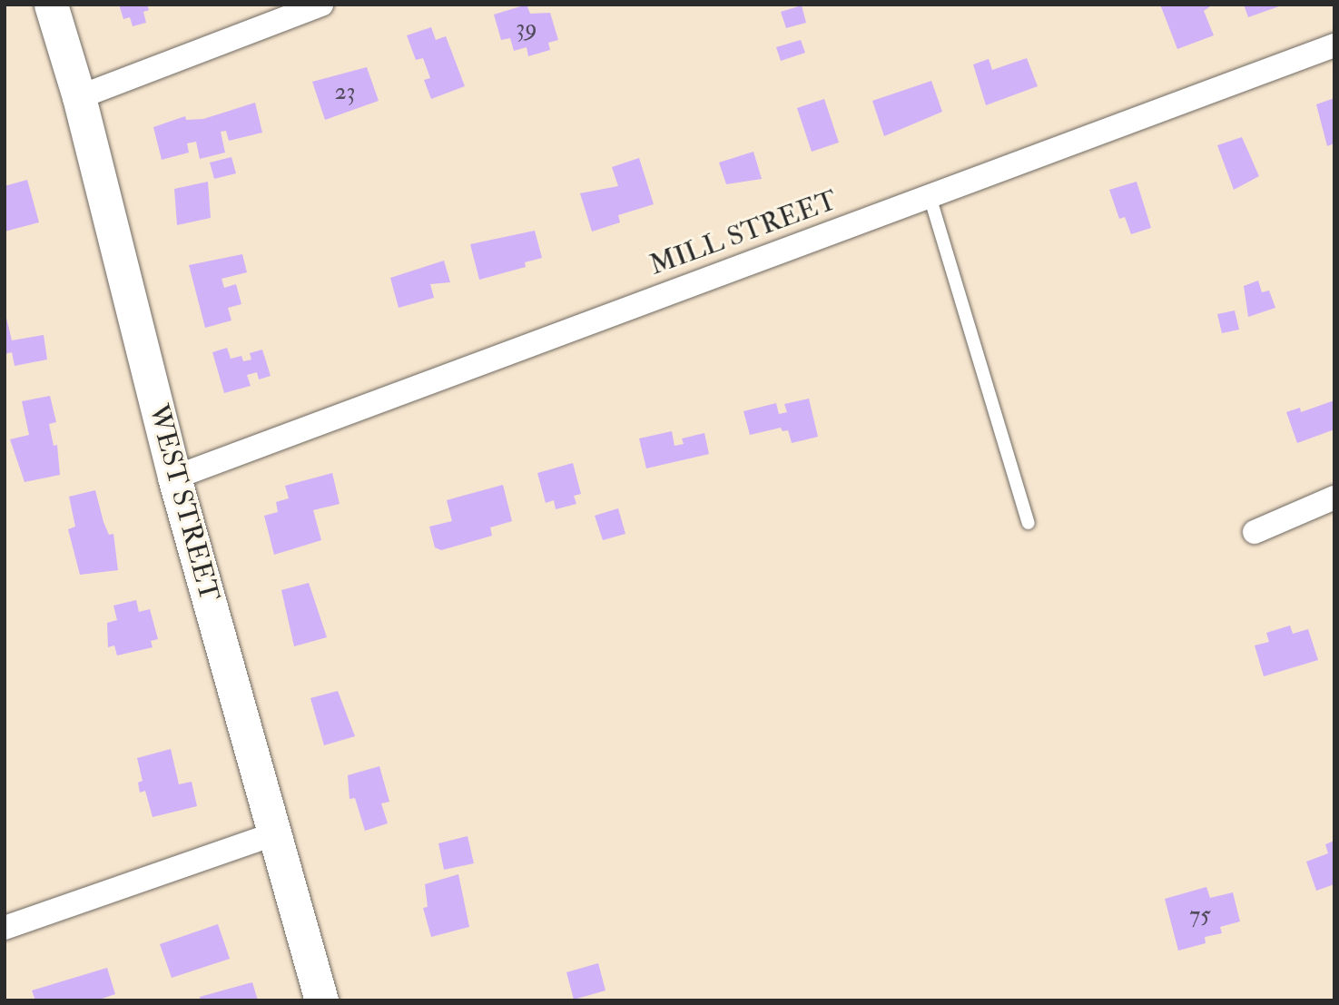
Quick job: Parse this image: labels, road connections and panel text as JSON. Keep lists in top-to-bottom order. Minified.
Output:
{"streets":{"main road":["WEST STREET"],"street":["MILL STREET"]},"crossings":[["MILL STREET","WEST STREET"]],"house_numbers":["39","23","75"]}
